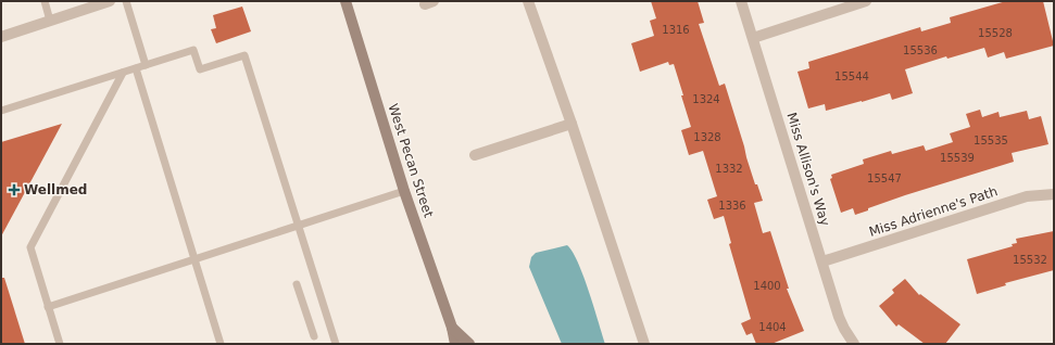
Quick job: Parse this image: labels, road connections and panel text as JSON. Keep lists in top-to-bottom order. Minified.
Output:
{"streets":{"main road":["West Pecan Street"],"street":["Miss Allison's Way","Miss Adrienne's Path"]},"crossings":[["Miss Allison's Way","Miss Adrienne's Path"]],"places":{"health":["Wellmed"]},"house_numbers":["1316","15528","15536","15544","1324","1328","15535","15539","1332","15547","1336","15532","1400","1404"]}
